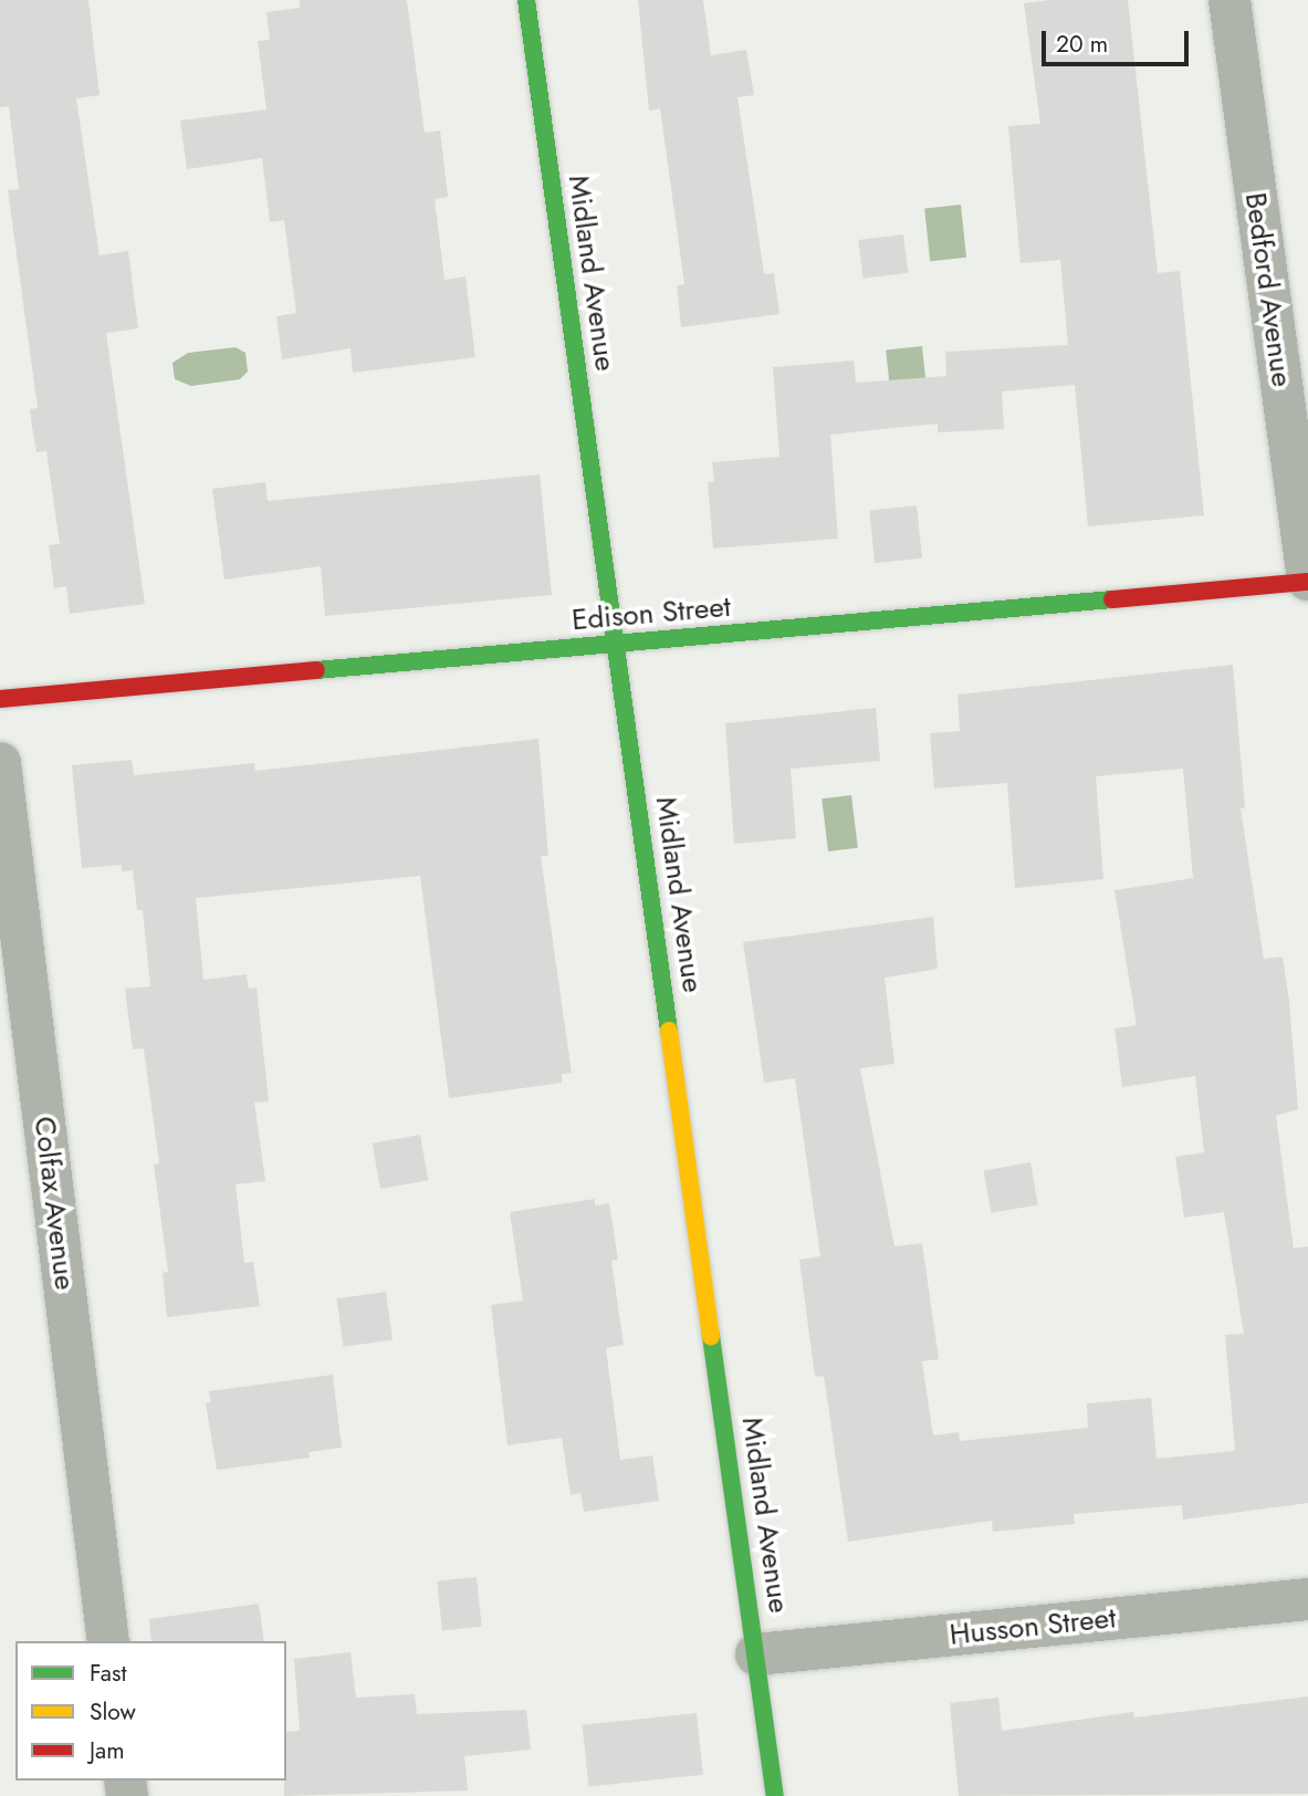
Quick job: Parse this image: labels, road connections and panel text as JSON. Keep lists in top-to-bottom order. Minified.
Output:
{"streets":{"street":["Midland Avenue","Bedford Avenue","Edison Street","Colfax Avenue","Husson Street"]},"crossings":[["Midland Avenue","Edison Street"],["Midland Avenue","Husson Street"],["Bedford Avenue","Edison Street"]],"legend":["Fast","Slow","Jam"],"scale_bar":"20 m"}
